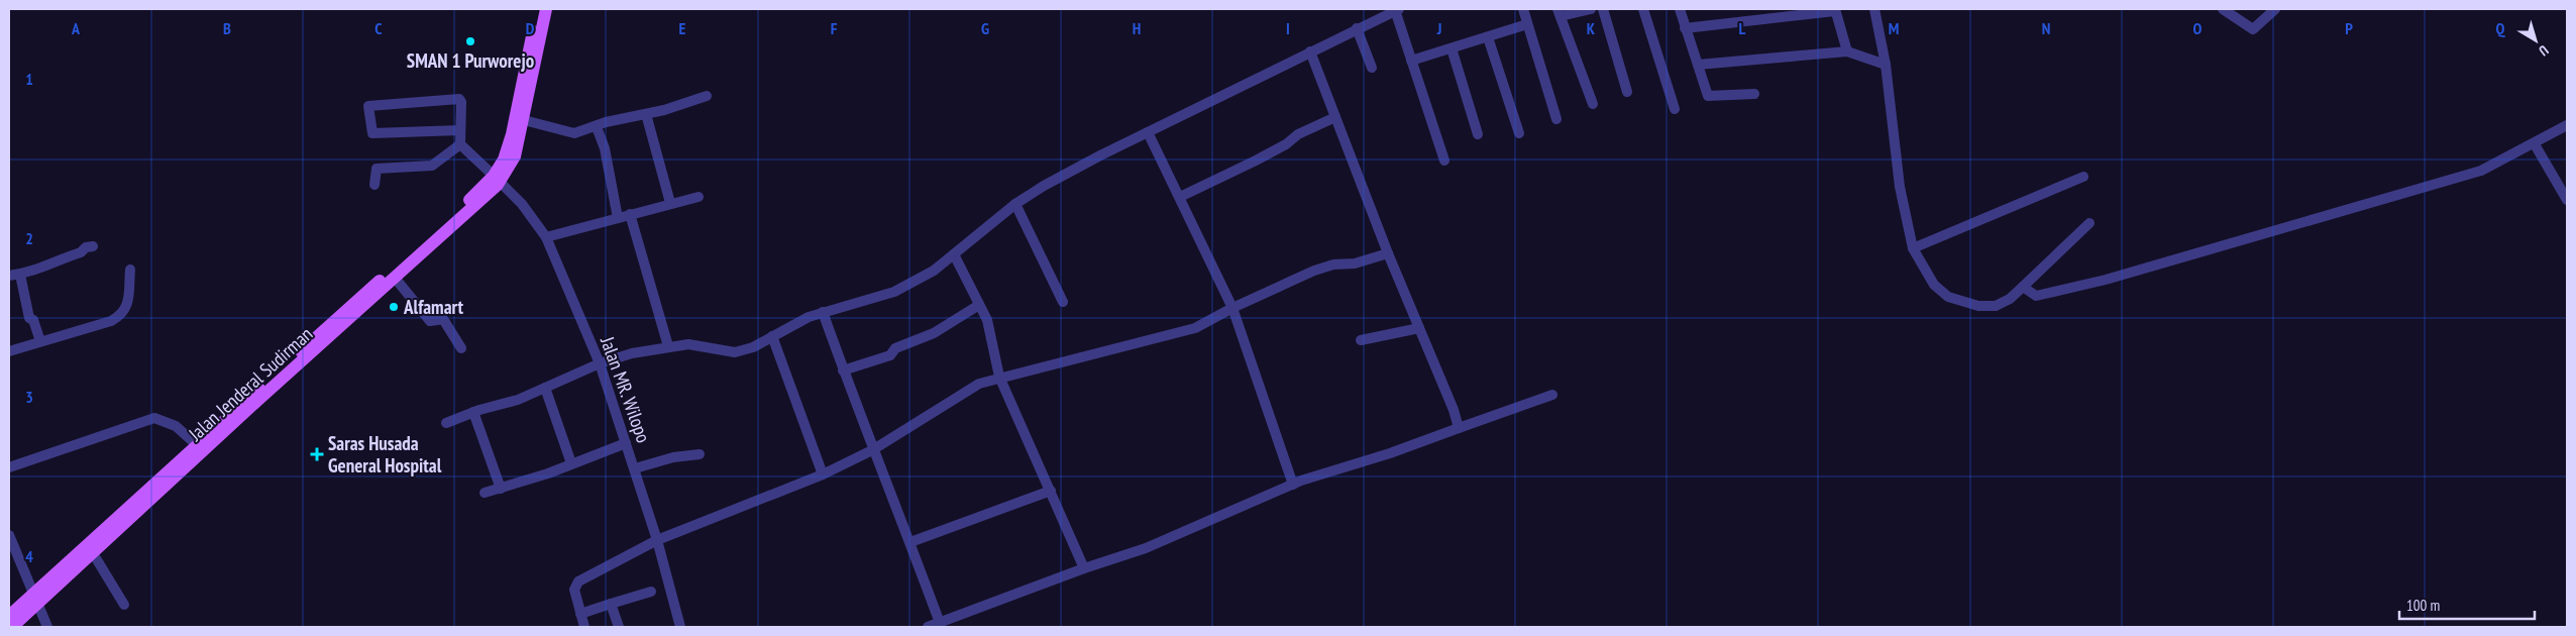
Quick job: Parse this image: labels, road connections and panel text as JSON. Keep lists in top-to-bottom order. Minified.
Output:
{"streets":{"main road":["Jalan Jenderal Sudirman"],"street":["Jalan MR. Wilopo"]},"crossings":[["Jalan Jenderal Sudirman","Jalan MR. Wilopo"]],"places":{"other":["SMAN 1 Purworejo","Alfamart"],"health":["Saras Husada General Hospital"]},"scale_bar":"100 m","north":"bottom right","grid":{"columns":["A","B","C","D","E","F","G","H","I","J","K","L","M","N","O","P","Q"],"rows":["1","2","3","4"]}}
